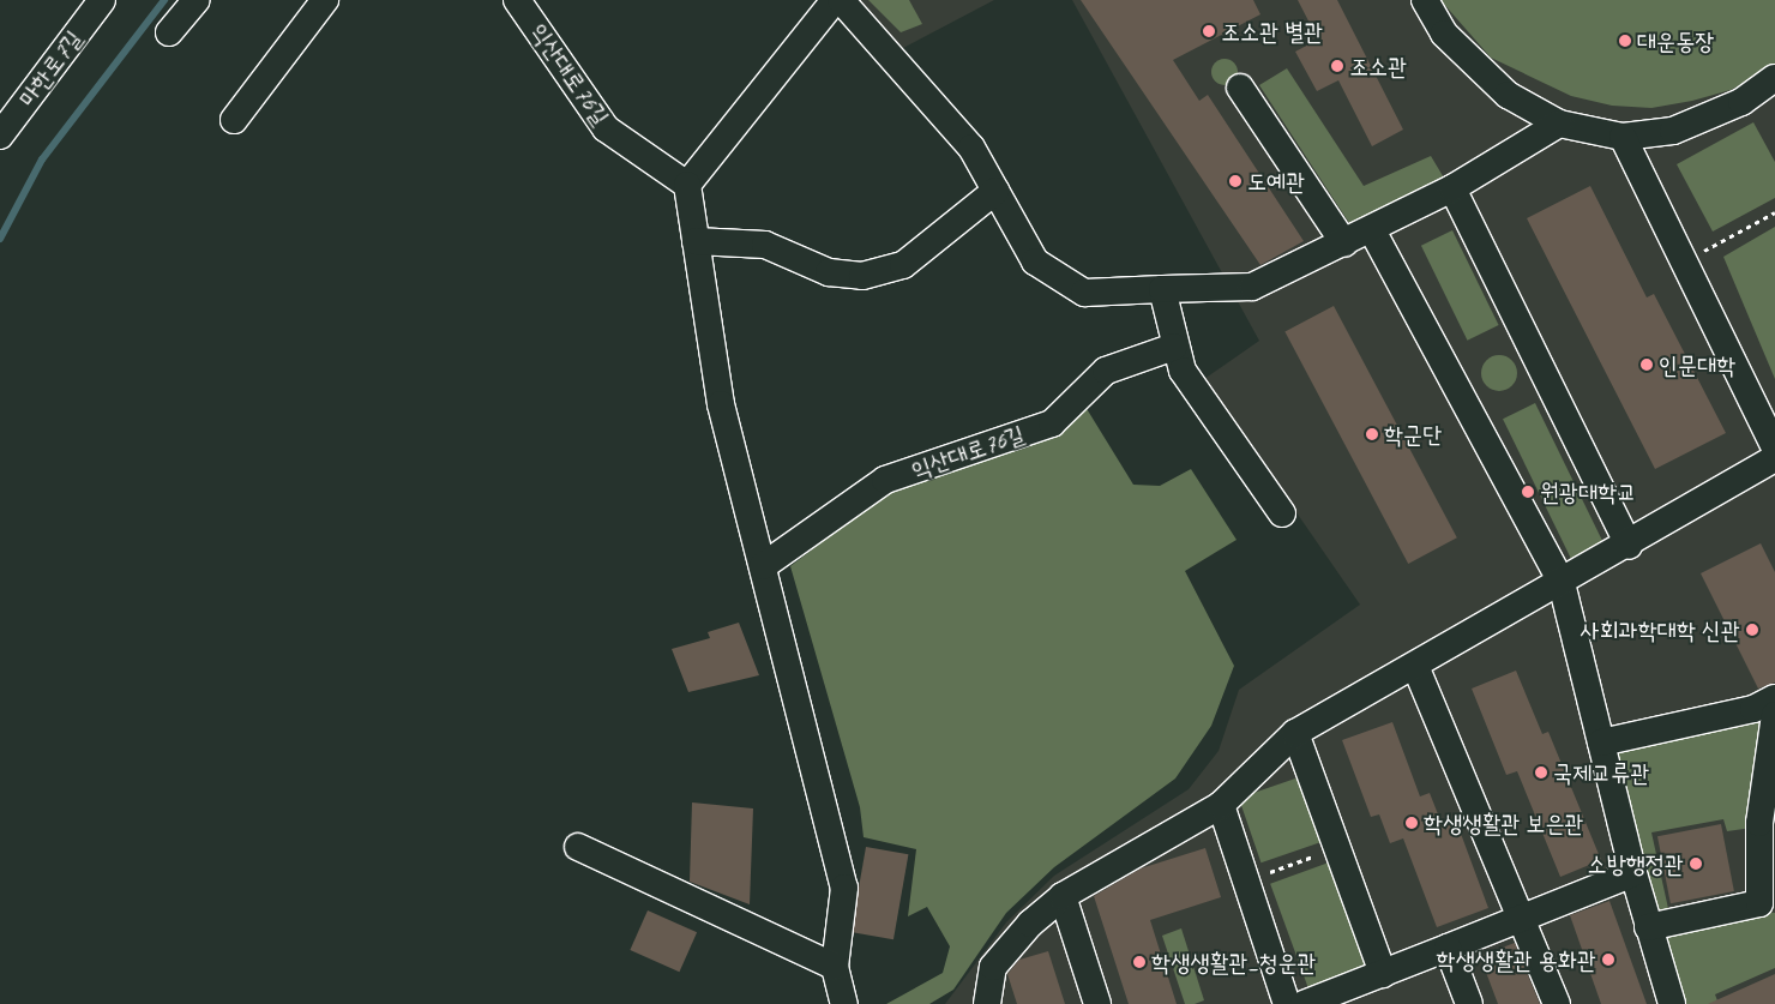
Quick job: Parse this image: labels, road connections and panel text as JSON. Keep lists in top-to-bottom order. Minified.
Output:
{"streets":{"street":["마한로7길","익산대로76길"]},"places":["조소관 별관","대운동장","조소관","도예관","인문대학","학군단","원광대학교","사회과학대학 신관","국제교류관","학생생활관 보은관","소방행정관","학생생활관 용화관","학생생활관_청운관"]}
